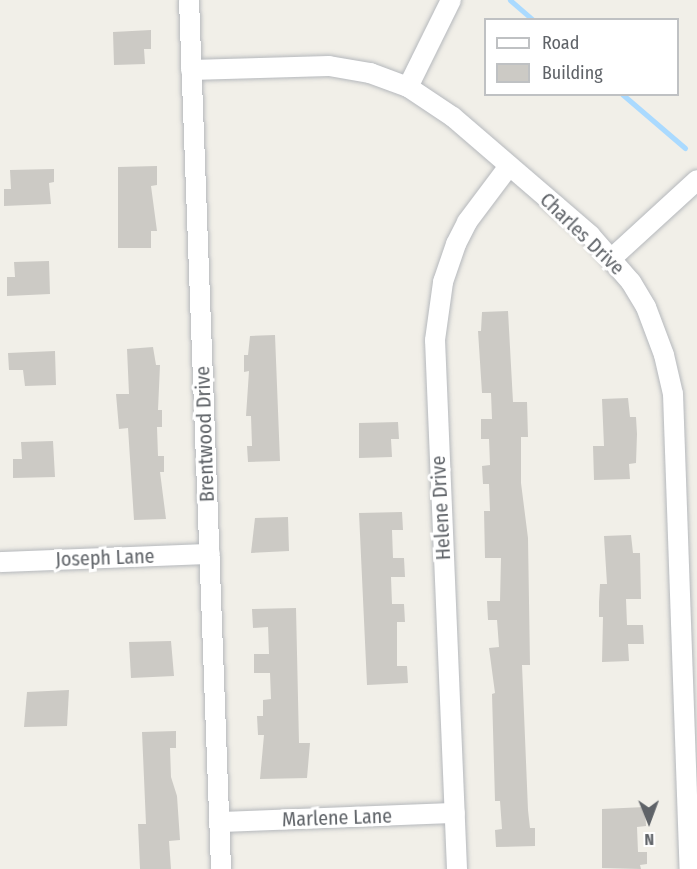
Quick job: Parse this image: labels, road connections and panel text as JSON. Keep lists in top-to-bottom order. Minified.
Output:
{"streets":{"street":["Charles Drive","Brentwood Drive","Helene Drive","Joseph Lane","Marlene Lane"]},"crossings":[["Charles Drive","Brentwood Drive"],["Charles Drive","Helene Drive"],["Brentwood Drive","Joseph Lane"],["Brentwood Drive","Marlene Lane"],["Helene Drive","Marlene Lane"]],"legend":["Road","Building"],"north":"bottom"}
